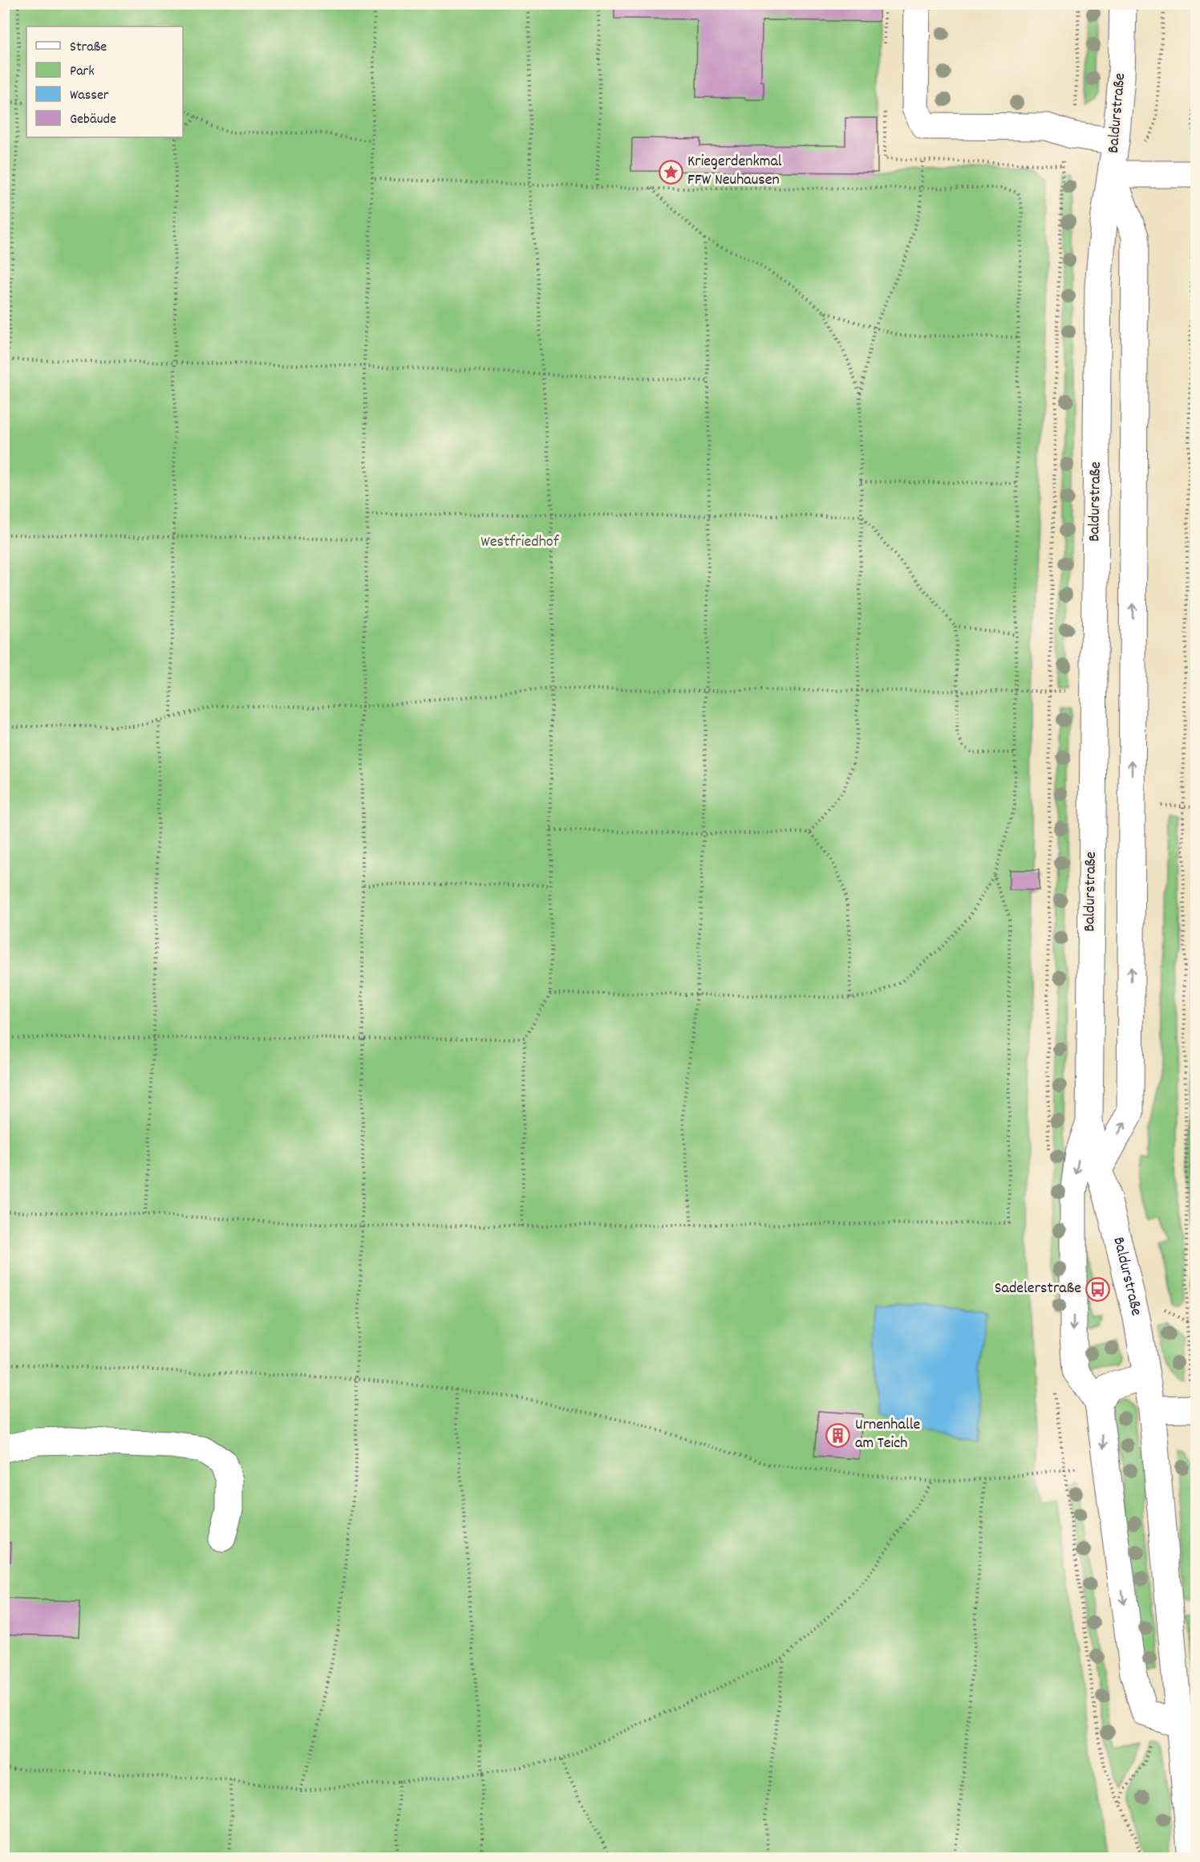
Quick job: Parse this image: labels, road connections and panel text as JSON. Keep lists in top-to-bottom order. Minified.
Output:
{"streets":{"street":["Baldurstraße"]},"parks":["Westfriedhof"],"places":{"place":["Kriegerdenkmal FFW Neuhausen"],"bus stop":["Sadelerstraße"],"building":["Urnenhalle am Teich"]},"legend":["Straße","Park","Wasser","Gebäude"]}
